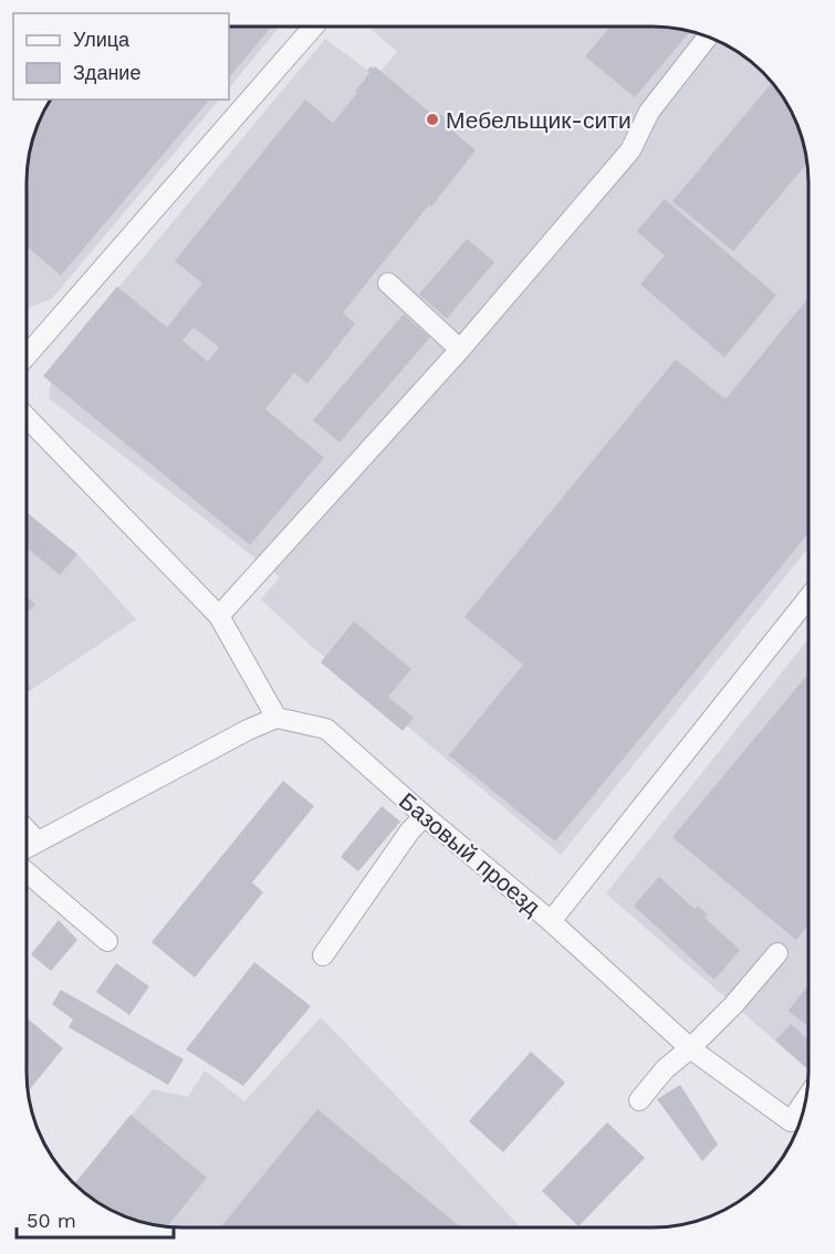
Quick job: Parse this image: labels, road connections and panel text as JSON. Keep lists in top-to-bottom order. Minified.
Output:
{"streets":{"street":["Базовый проезд"]},"places":["Мебельщик-сити"],"legend":["Улица","Здание"],"scale_bar":"50 m"}
